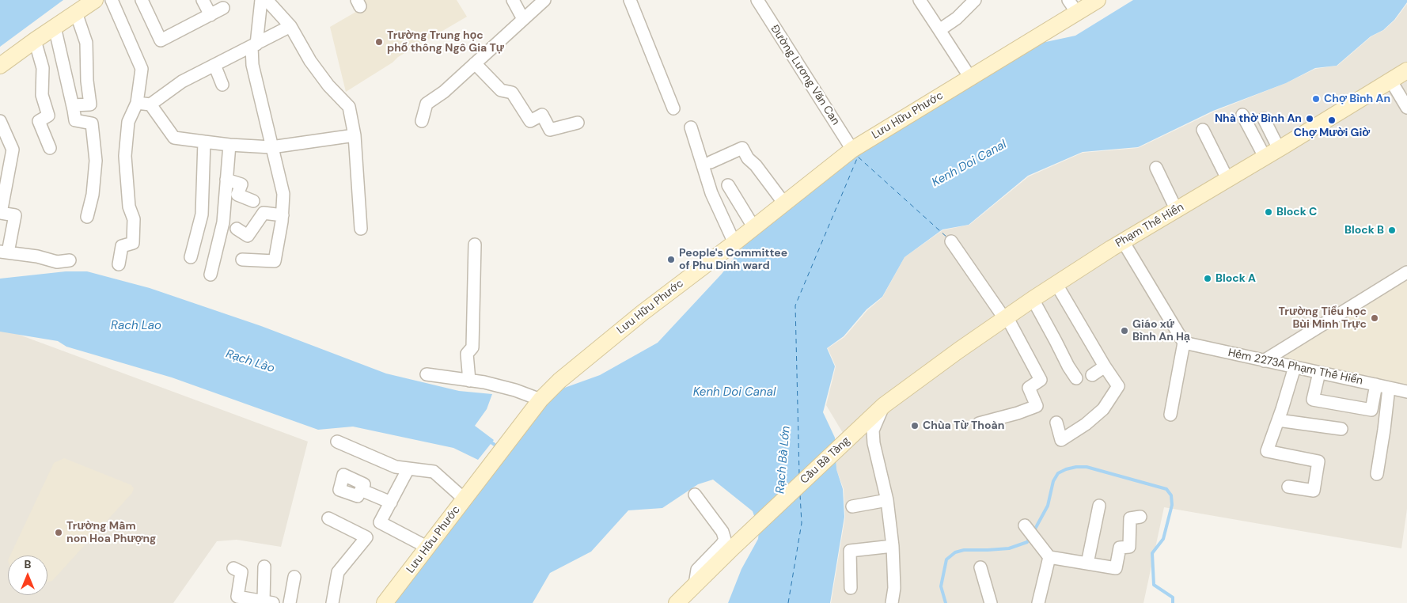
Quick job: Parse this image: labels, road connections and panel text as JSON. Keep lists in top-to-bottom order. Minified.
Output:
{"streets":{"street":["Đường Lương Văn Can","Lưu Hữu Phước","Phạm Thế Hiển","Hẻm 2273A Phạm Thế Hiển","Cầu Bà Tàng"]},"crossings":[["Đường Lương Văn Can","Lưu Hữu Phước"],["Phạm Thế Hiển","Cầu Bà Tàng"]],"water":["Kenh Doi Canal","Rach Lao","Rạch Lào","Rạch Bà Lớn"],"places":["Trường Trung học phổ thông Ngô Gia Tự","Chợ Bình An","Nhà thờ Bình An","Chợ Mười Giờ","Block C","Block B","People's Committee of Phu Dinh ward","Block A","Trường Tiểu học Bùi Minh Trực","Giáo xứ Bình An Hạ","Chùa Từ Thoàn","Trường Mầm non Hoa Phượng"],"north":"top"}
